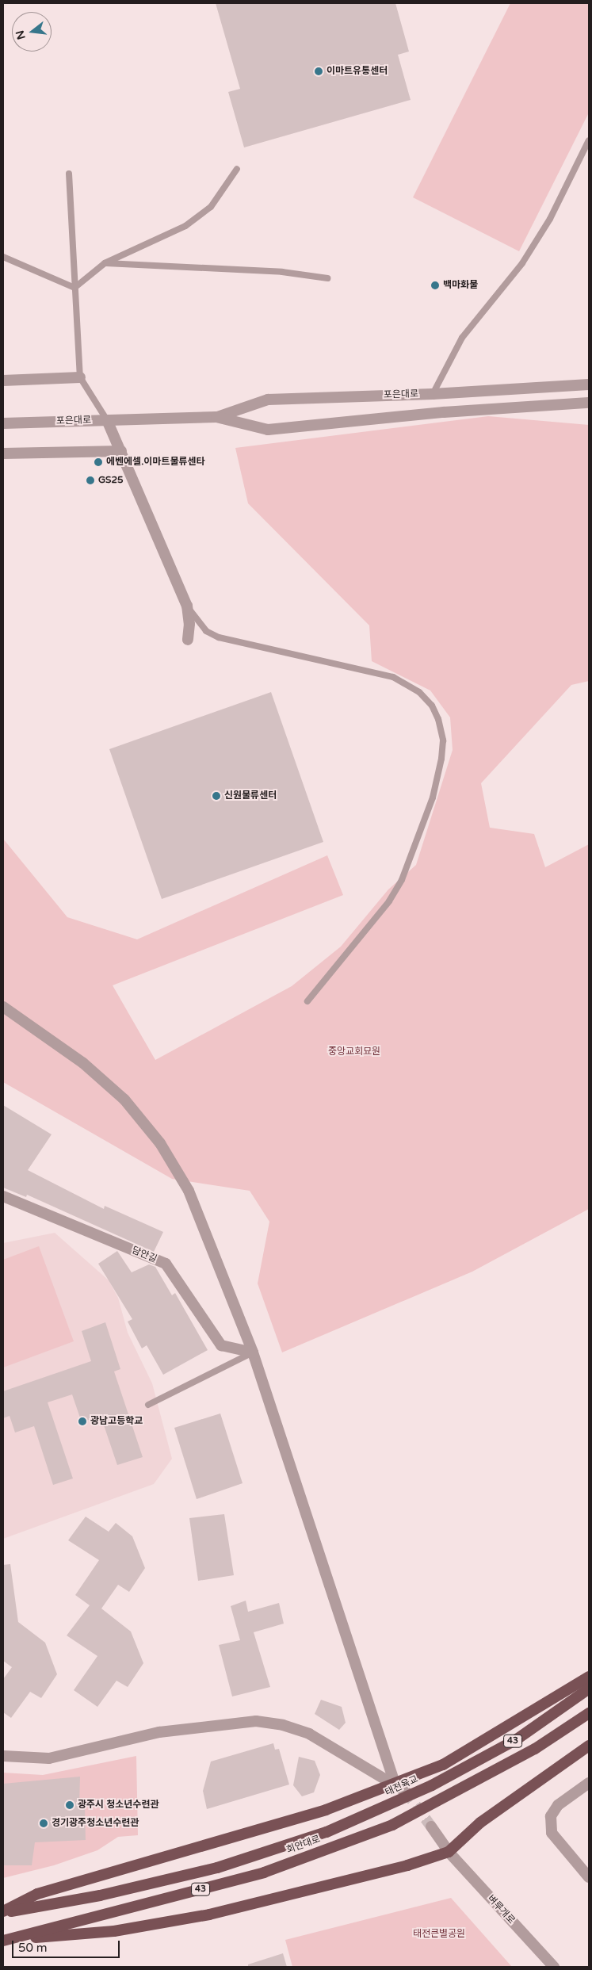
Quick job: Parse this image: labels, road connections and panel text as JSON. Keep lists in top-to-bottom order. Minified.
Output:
{"streets":{"highway":["43","태전육교","회안대로"],"street":["포은대로","담안길","벼루개로"]},"crossings":[["태전육교","회안대로"]],"parks":["중앙교회묘원","태전큰별공원"],"places":["이마트유통센터","백마화물","에벤에셀.이마트물류센타","GS25","신원물류센터","광남고등학교","광주시 청소년수련관","경기광주청소년수련관"],"scale_bar":"50 m","north":"left"}
